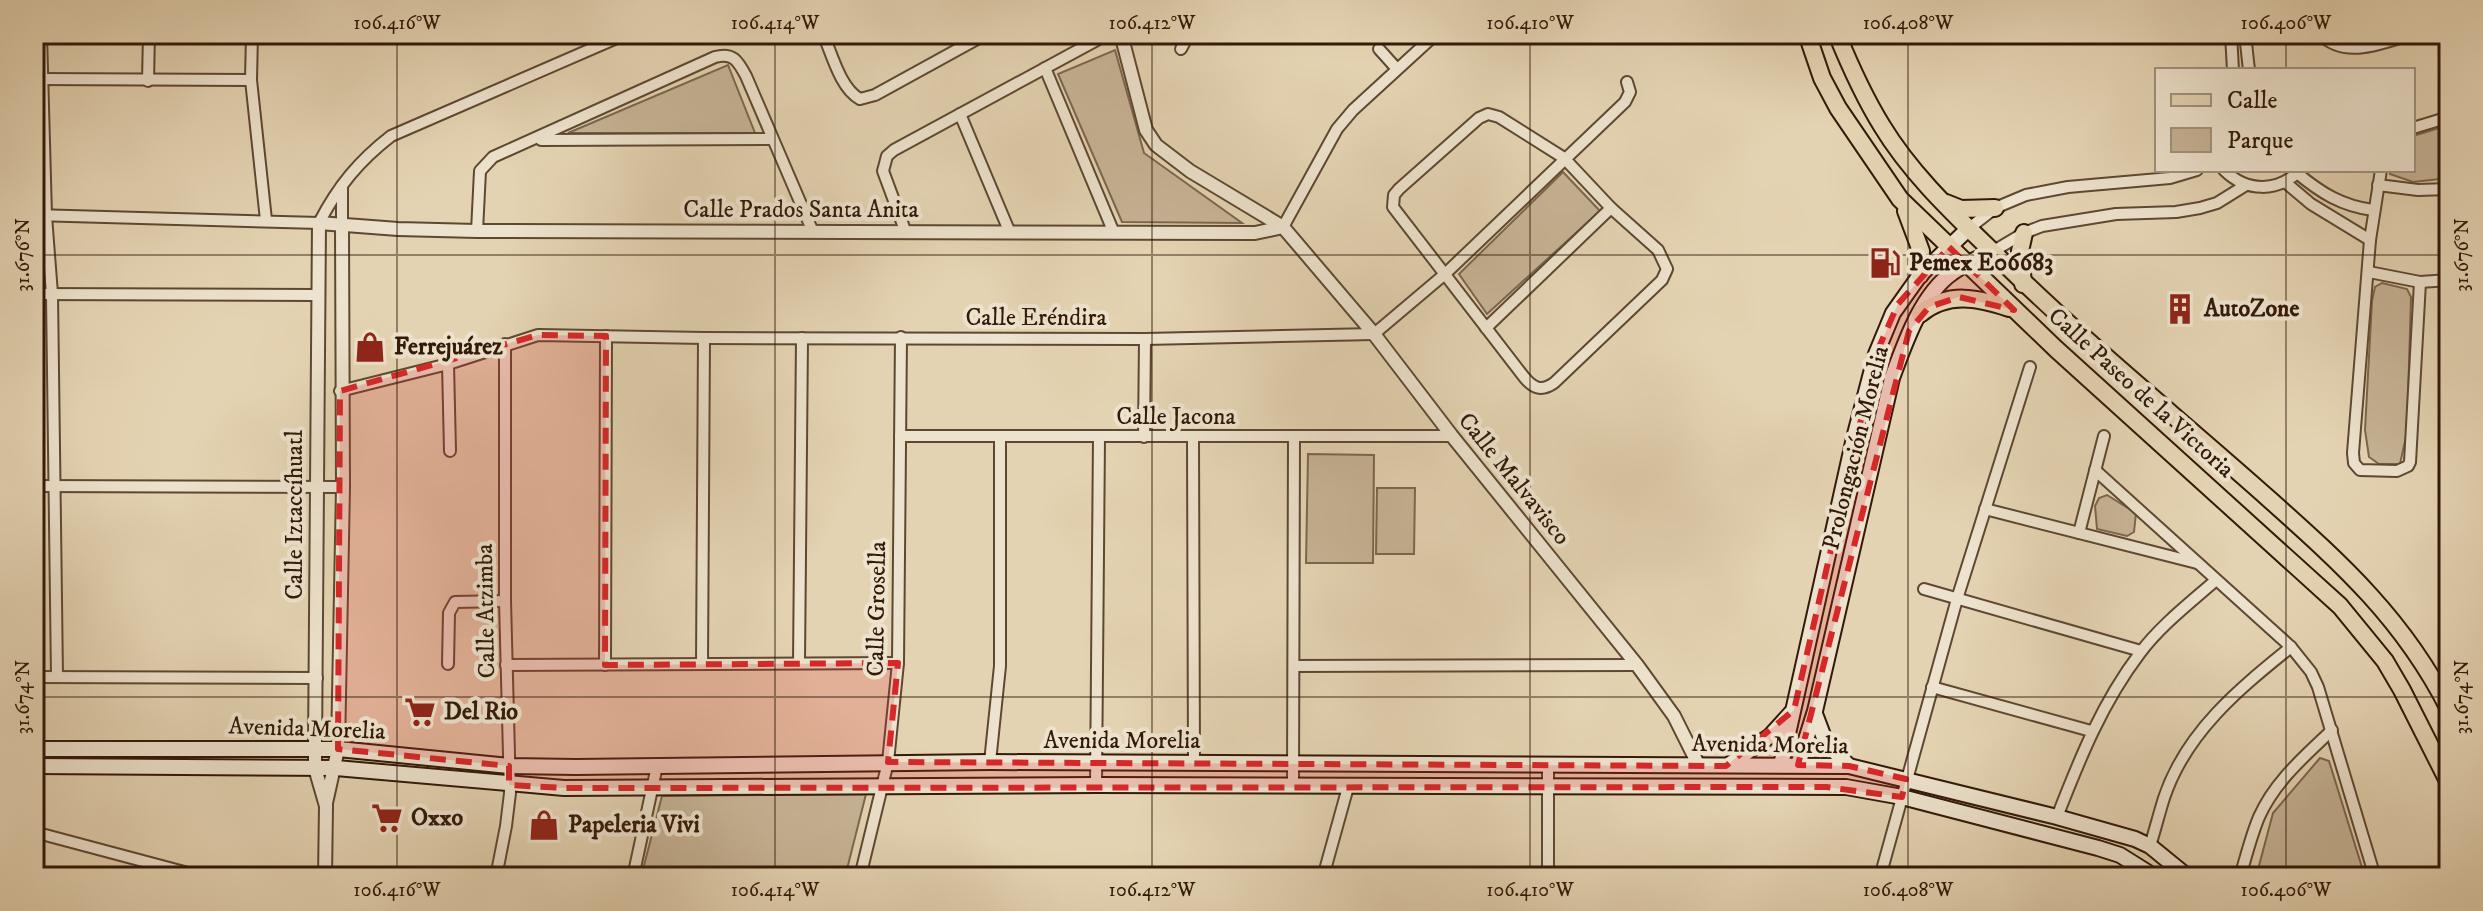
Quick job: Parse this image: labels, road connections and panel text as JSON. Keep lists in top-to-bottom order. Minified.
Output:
{"streets":{"main road":["Calle Paseo de la Victoria","Prolongación Morelia","Avenida Morelia"],"street":["Calle Prados Santa Anita","Calle Eréndira","Calle Jacona","Calle Malvavisco","Calle Iztaccíhuatl","Calle Grosella","Calle Atzimba"]},"crossings":[["Calle Prados Santa Anita","Calle Malvavisco"],["Calle Prados Santa Anita","Calle Iztaccíhuatl"],["Calle Eréndira","Calle Malvavisco"],["Calle Eréndira","Calle Iztaccíhuatl"],["Calle Eréndira","Calle Grosella"],["Calle Eréndira","Calle Atzimba"],["Calle Paseo de la Victoria","Prolongación Morelia"],["Calle Jacona","Calle Malvavisco"],["Calle Jacona","Calle Grosella"],["Prolongación Morelia","Avenida Morelia"],["Calle Malvavisco","Avenida Morelia"],["Calle Iztaccíhuatl","Avenida Morelia"],["Calle Grosella","Avenida Morelia"],["Calle Atzimba","Avenida Morelia"]],"places":{"fuel station":["Pemex E06683"],"building":["AutoZone"],"shop":["Ferrejuárez","Papeleria Vivi"],"supermarket":["Del Rio","Oxxo"]},"legend":["Calle","Parque"],"coordinates":["106.416°W","106.414°W","106.412°W","106.410°W","106.408°W","106.406°W","31.676°N","31.674°N"]}
